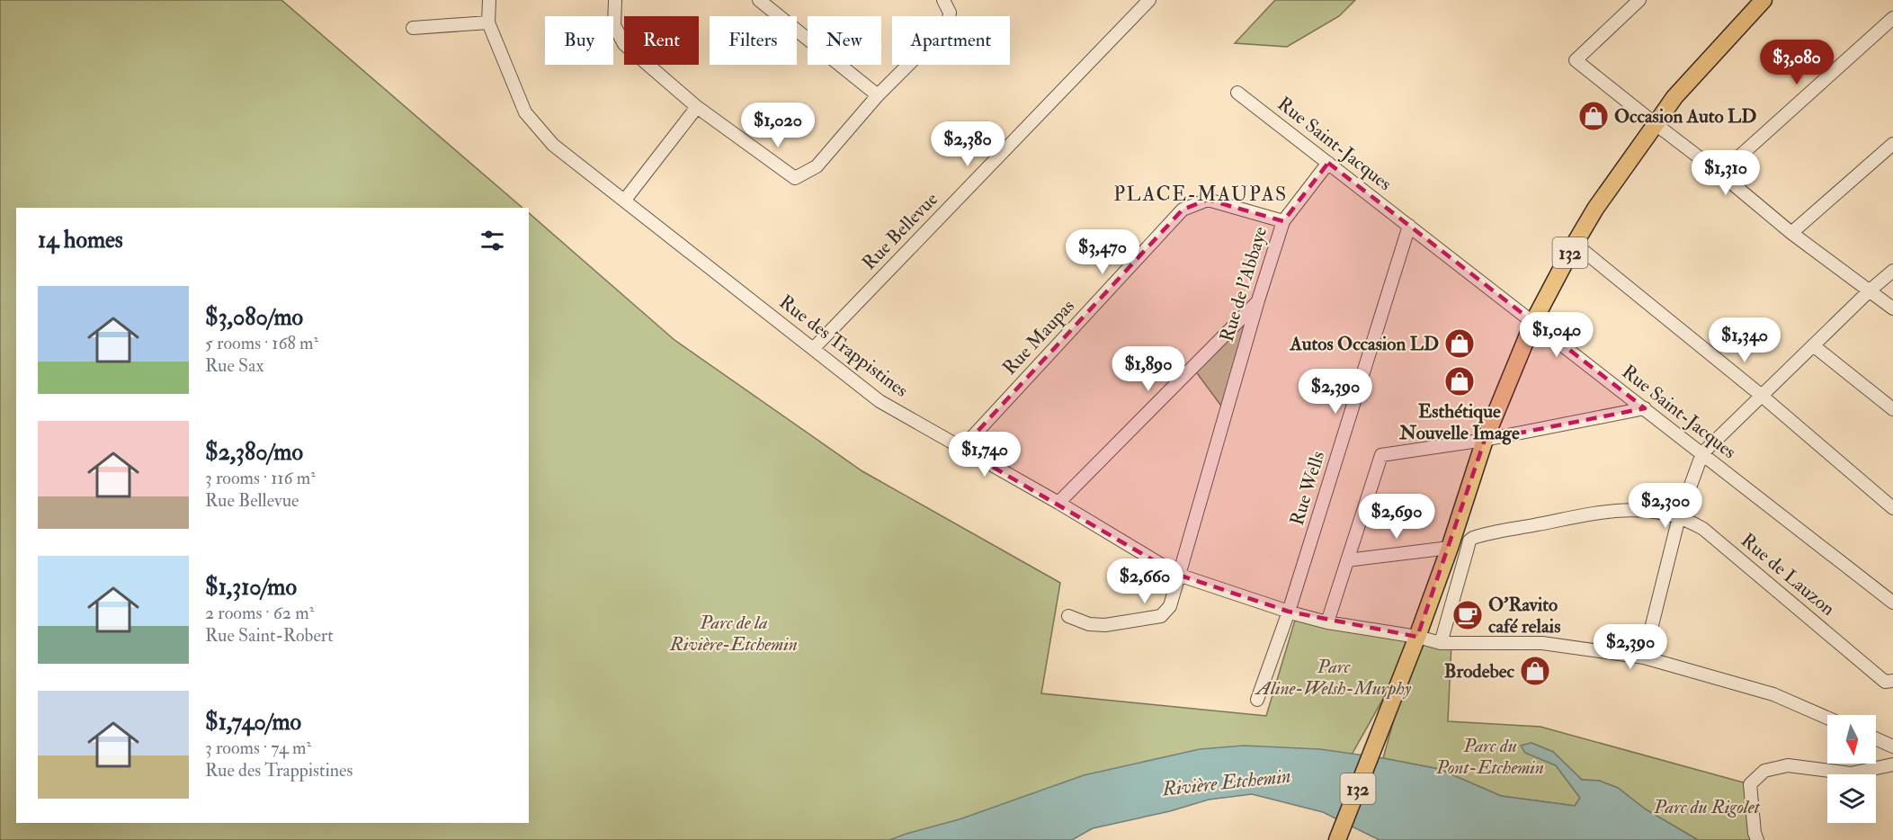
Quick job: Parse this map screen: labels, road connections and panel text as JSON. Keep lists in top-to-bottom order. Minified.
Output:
{"streets":{"main road":["132"],"street":["Rue Saint-Jacques","Rue Bellevue","Rue de l'Abbaye","Rue Maupas","Rue des Trappistines","Rue Wells","Rue de Lauzon"]},"crossings":[["Rue Saint-Jacques","132"],["Rue Saint-Jacques","Rue de l'Abbaye"],["Rue Saint-Jacques","Rue Wells"],["Rue Bellevue","Rue des Trappistines"],["132","Rue des Trappistines"],["Rue de l'Abbaye","Rue Maupas"],["Rue de l'Abbaye","Rue des Trappistines"],["Rue Maupas","Rue des Trappistines"],["Rue des Trappistines","Rue Wells"],["Rue des Trappistines","Rue de Lauzon"]],"districts":["PLACE-MAUPAS"],"water":["Rivière Etchemin"],"parks":["Parc de la Rivière-Etchemin","Parc Aline-Welsh-Murphy","Parc du Pont-Etchemin","Parc du Rigolet"],"places":{"shop":["Occasion Auto LD","Autos Occasion LD","Esthétique Nouvelle Image","Brodebec"],"cafe":["O'Ravito café relais"]},"north":"bottom","page":{"chip":["Buy","Rent","Filters","New","Apartment"],"price":["$3,080","$1,020","$2,380","$1,310","$3,470","$1,040","$1,340","$1,890","$2,390","$1,740","$2,300","$2,690","$2,660","$2,390"],"heading":"14 homes","list":[{"name":"$3,080/mo","note":"5 rooms · 168 m² · Rue Sax"},{"name":"$2,380/mo","note":"3 rooms · 116 m² · Rue Bellevue"},{"name":"$1,310/mo","note":"2 rooms · 62 m² · Rue Saint-Robert"},{"name":"$1,740/mo","note":"3 rooms · 74 m² · Rue des Trappistines"}]}}
